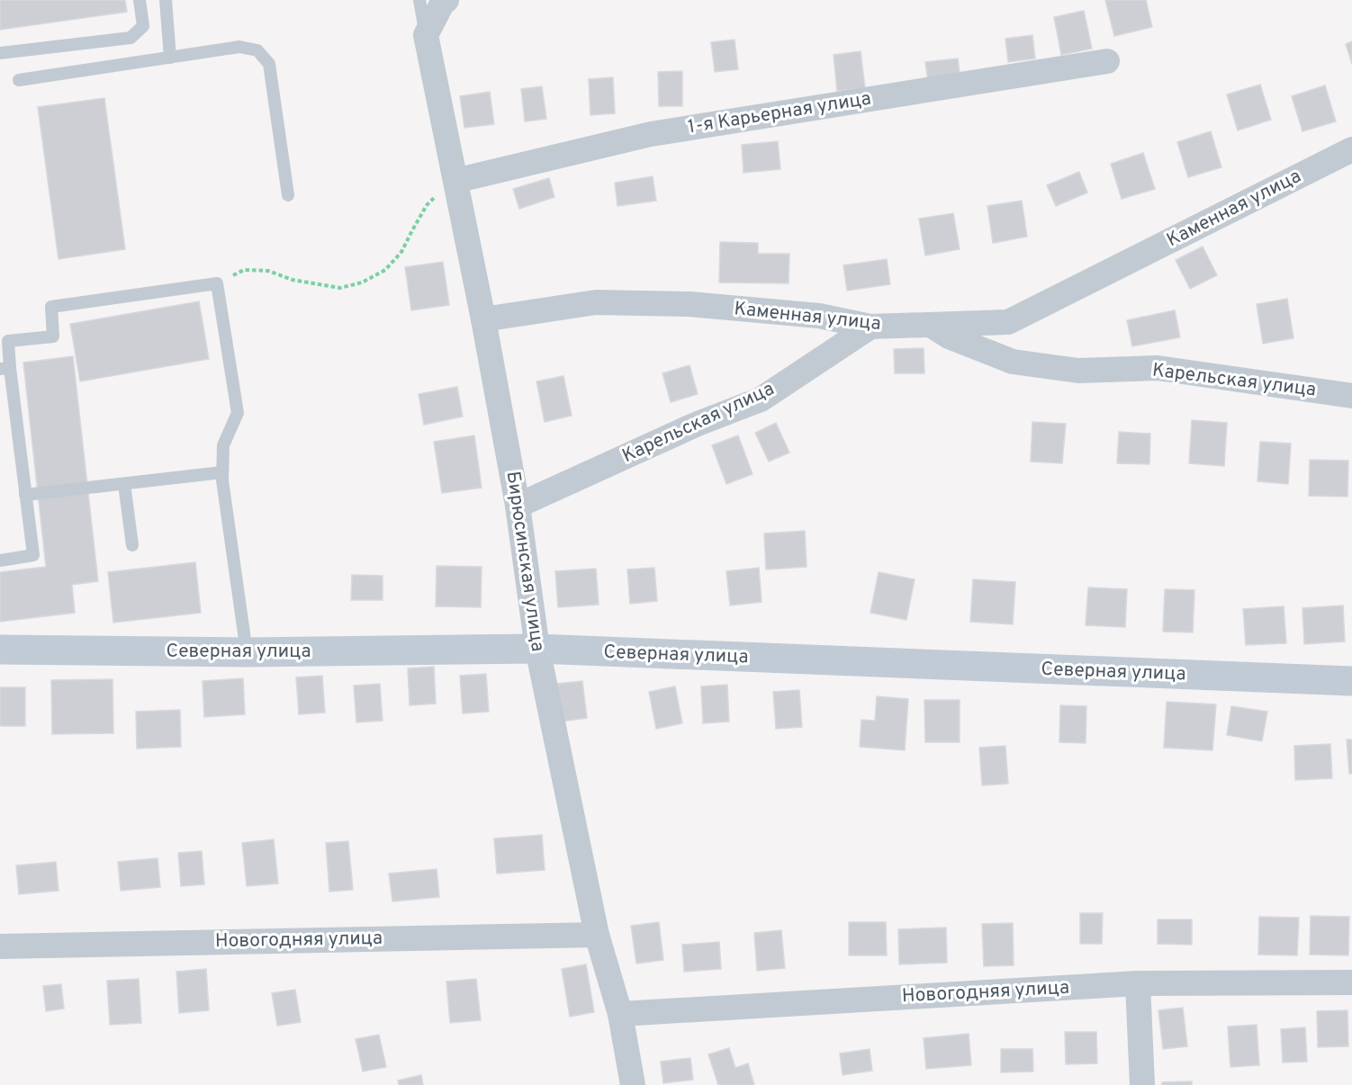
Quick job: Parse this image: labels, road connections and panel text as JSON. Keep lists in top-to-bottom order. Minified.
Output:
{"streets":{"main road":["Северная улица"],"street":["1-я Карьерная улица","Каменная улица","Карельская улица","Бирюсинская улица","Новогодняя улица"]},"crossings":[["1-я Карьерная улица","Бирюсинская улица"],["Каменная улица","Карельская улица"],["Каменная улица","Бирюсинская улица"],["Карельская улица","Бирюсинская улица"],["Бирюсинская улица","Северная улица"],["Бирюсинская улица","Новогодняя улица"]]}
